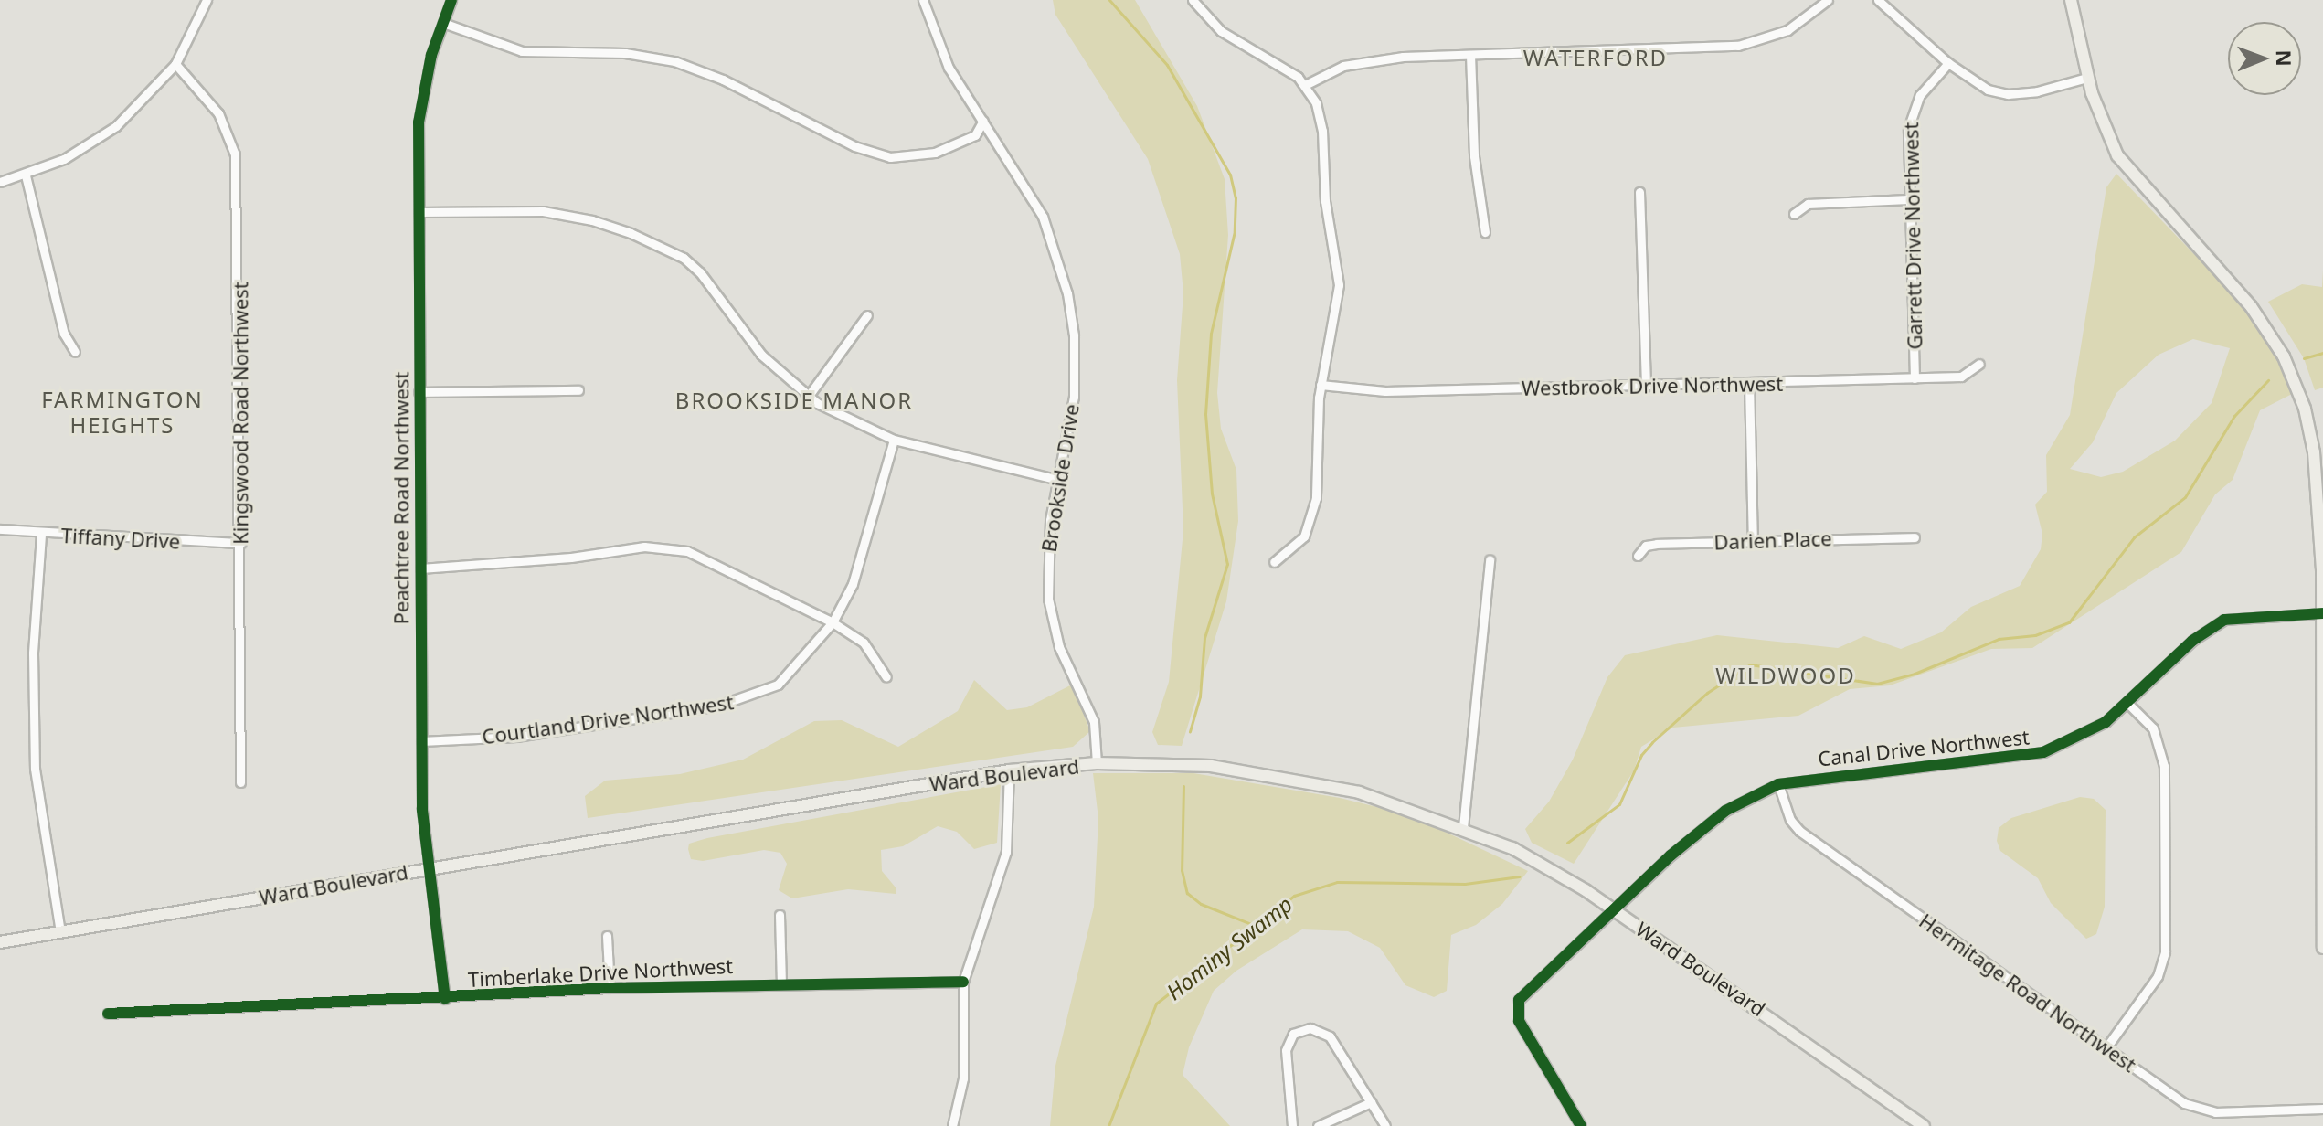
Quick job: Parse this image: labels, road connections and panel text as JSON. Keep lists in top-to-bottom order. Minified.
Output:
{"streets":{"main road":["Ward Boulevard"],"street":["Garrett Drive Northwest","Westbrook Drive Northwest","Kingswood Road Northwest","Brookside Drive","Peachtree Road Northwest","Tiffany Drive","Darien Place","Courtland Drive Northwest","Canal Drive Northwest","Timberlake Drive Northwest","Hermitage Road Northwest"]},"crossings":[["Garrett Drive Northwest","Westbrook Drive Northwest"],["Kingswood Road Northwest","Tiffany Drive"],["Brookside Drive","Ward Boulevard"],["Peachtree Road Northwest","Courtland Drive Northwest"],["Peachtree Road Northwest","Ward Boulevard"],["Peachtree Road Northwest","Timberlake Drive Northwest"],["Canal Drive Northwest","Ward Boulevard"],["Canal Drive Northwest","Hermitage Road Northwest"]],"districts":["WATERFORD","FARMINGTON HEIGHTS","BROOKSIDE MANOR","WILDWOOD"],"water":["Hominy Swamp"],"north":"right"}
